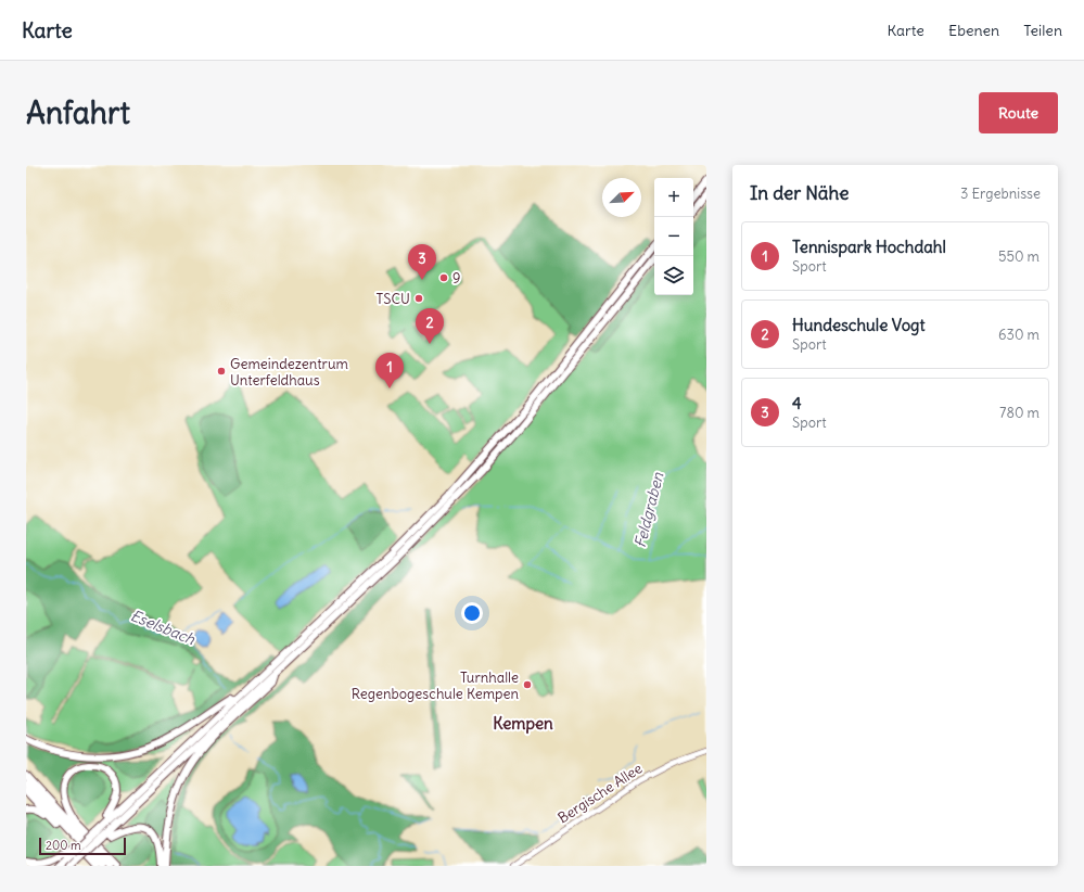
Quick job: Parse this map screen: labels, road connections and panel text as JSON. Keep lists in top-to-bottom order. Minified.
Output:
{"streets":{"main road":["Bergische Allee"]},"districts":["Kempen"],"water":["Feldgraben","Eselsbach"],"places":["9","TSCU","Gemeindezentrum Unterfeldhaus","Turnhalle Regenbogeschule Kempen"],"scale_bar":"200 m","north":"top right","page":{"header":"Karte","nav":["Karte","Ebenen","Teilen"],"buttons":"Route","title":"Anfahrt","heading":["In der Nähe","3 Ergebnisse"],"map_buttons":["+","−"],"list":[{"mark":"1","name":"Tennispark Hochdahl","note":"Sport","value":"550 m"},{"mark":"2","name":"Hundeschule Vogt","note":"Sport","value":"630 m"},{"mark":"3","name":"4","note":"Sport","value":"780 m"}],"pins":["3","2","1"],"scale":"200 m"}}
